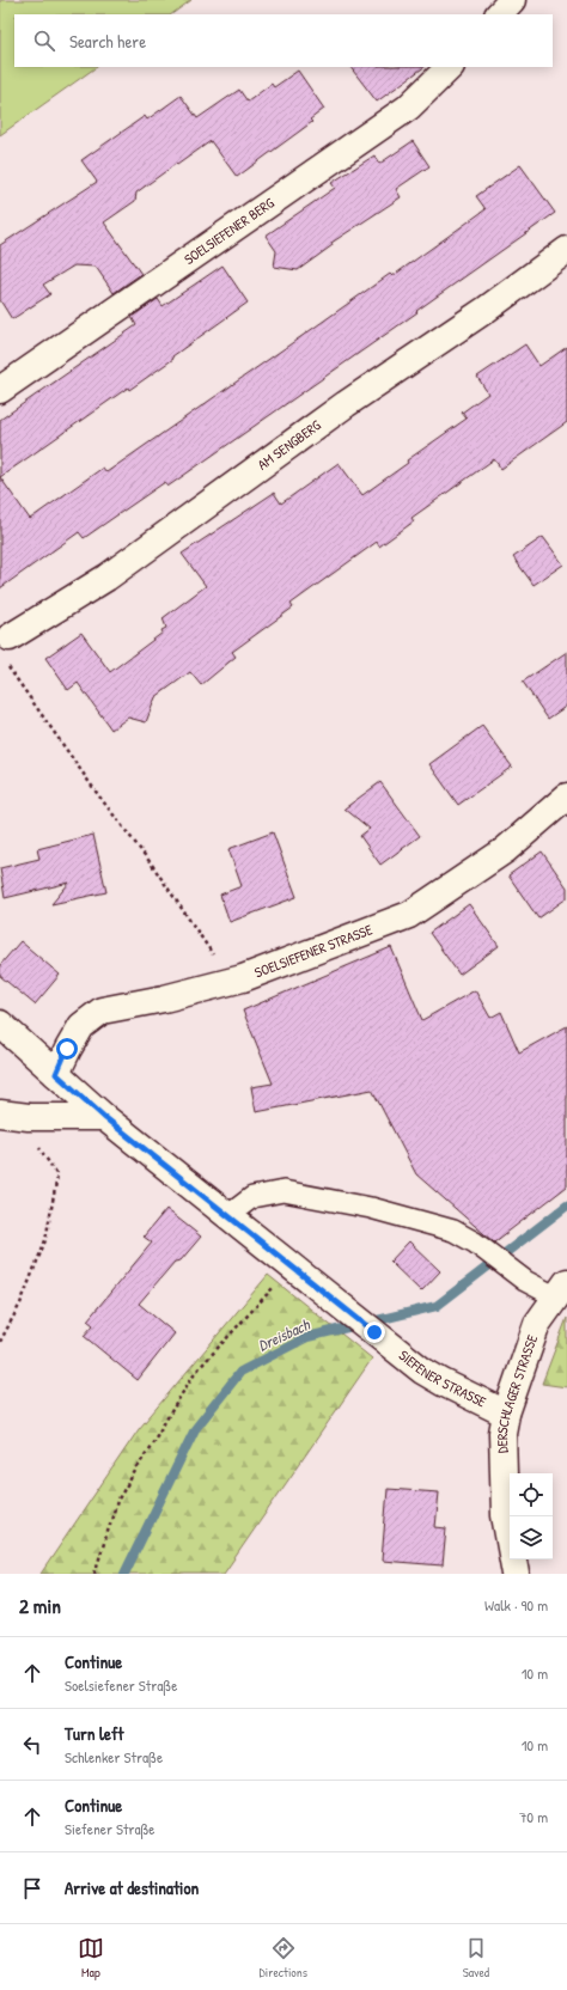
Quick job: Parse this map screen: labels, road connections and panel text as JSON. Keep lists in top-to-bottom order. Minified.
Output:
{"streets":{"street":["SOELSIEFENER BERG","AM SENGBERG","SOELSIEFENER STRASSE","SIEFENER STRASSE","DERSCHLAGER STRASSE"]},"crossings":[["SOELSIEFENER STRASSE","SIEFENER STRASSE"],["SIEFENER STRASSE","DERSCHLAGER STRASSE"]],"water":["Dreisbach"],"page":{"search":"Search here","heading":["2 min","Walk · 90 m"],"list":[["Continue","Soelsiefener Straße","10 m"],["Turn left","Schlenker Straße","10 m"],["Continue","Siefener Straße","70 m"],"Arrive at destination"],"nav":["Map","Directions","Saved"]}}
